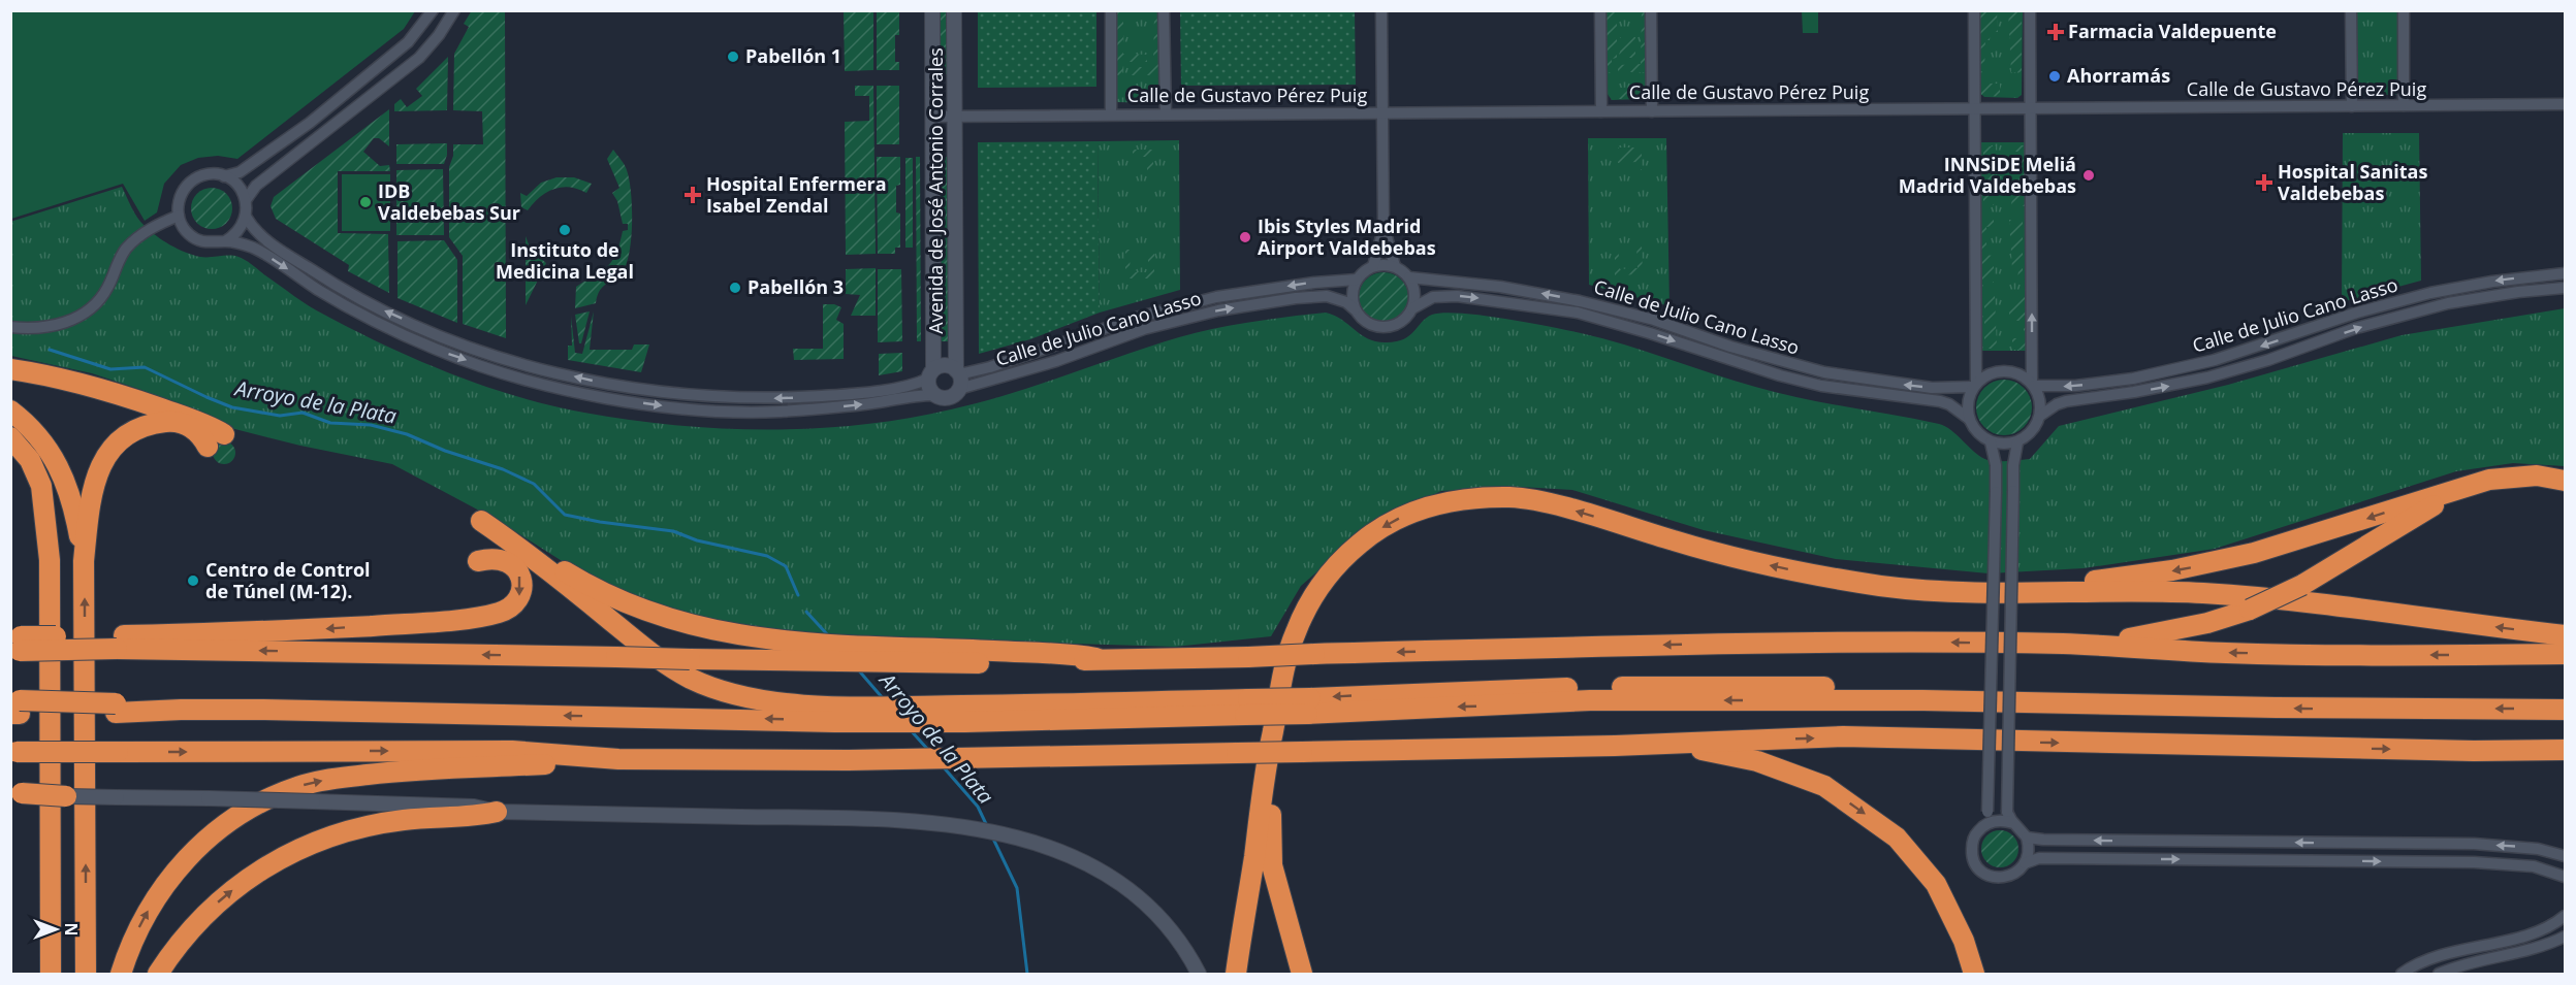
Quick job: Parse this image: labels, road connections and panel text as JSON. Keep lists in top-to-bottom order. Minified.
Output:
{"streets":{"street":["Calle de Gustavo Pérez Puig","Avenida de José Antonio Corrales","Calle de Julio Cano Lasso"]},"crossings":[["Calle de Gustavo Pérez Puig","Avenida de José Antonio Corrales"],["Avenida de José Antonio Corrales","Calle de Julio Cano Lasso"]],"water":["Arroyo de la Plata"],"places":{"health":["Farmacia Valdepuente","Hospital Sanitas Valdebebas","Hospital Enfermera Isabel Zendal"],"other":["Pabellón 1","Ahorramás","INNSiDE Meliá Madrid Valdebebas","IDB Valdebebas Sur","Instituto de Medicina Legal","Ibis Styles Madrid Airport Valdebebas","Pabellón 3","Centro de Control de Túnel (M-12)."]},"north":"right"}
